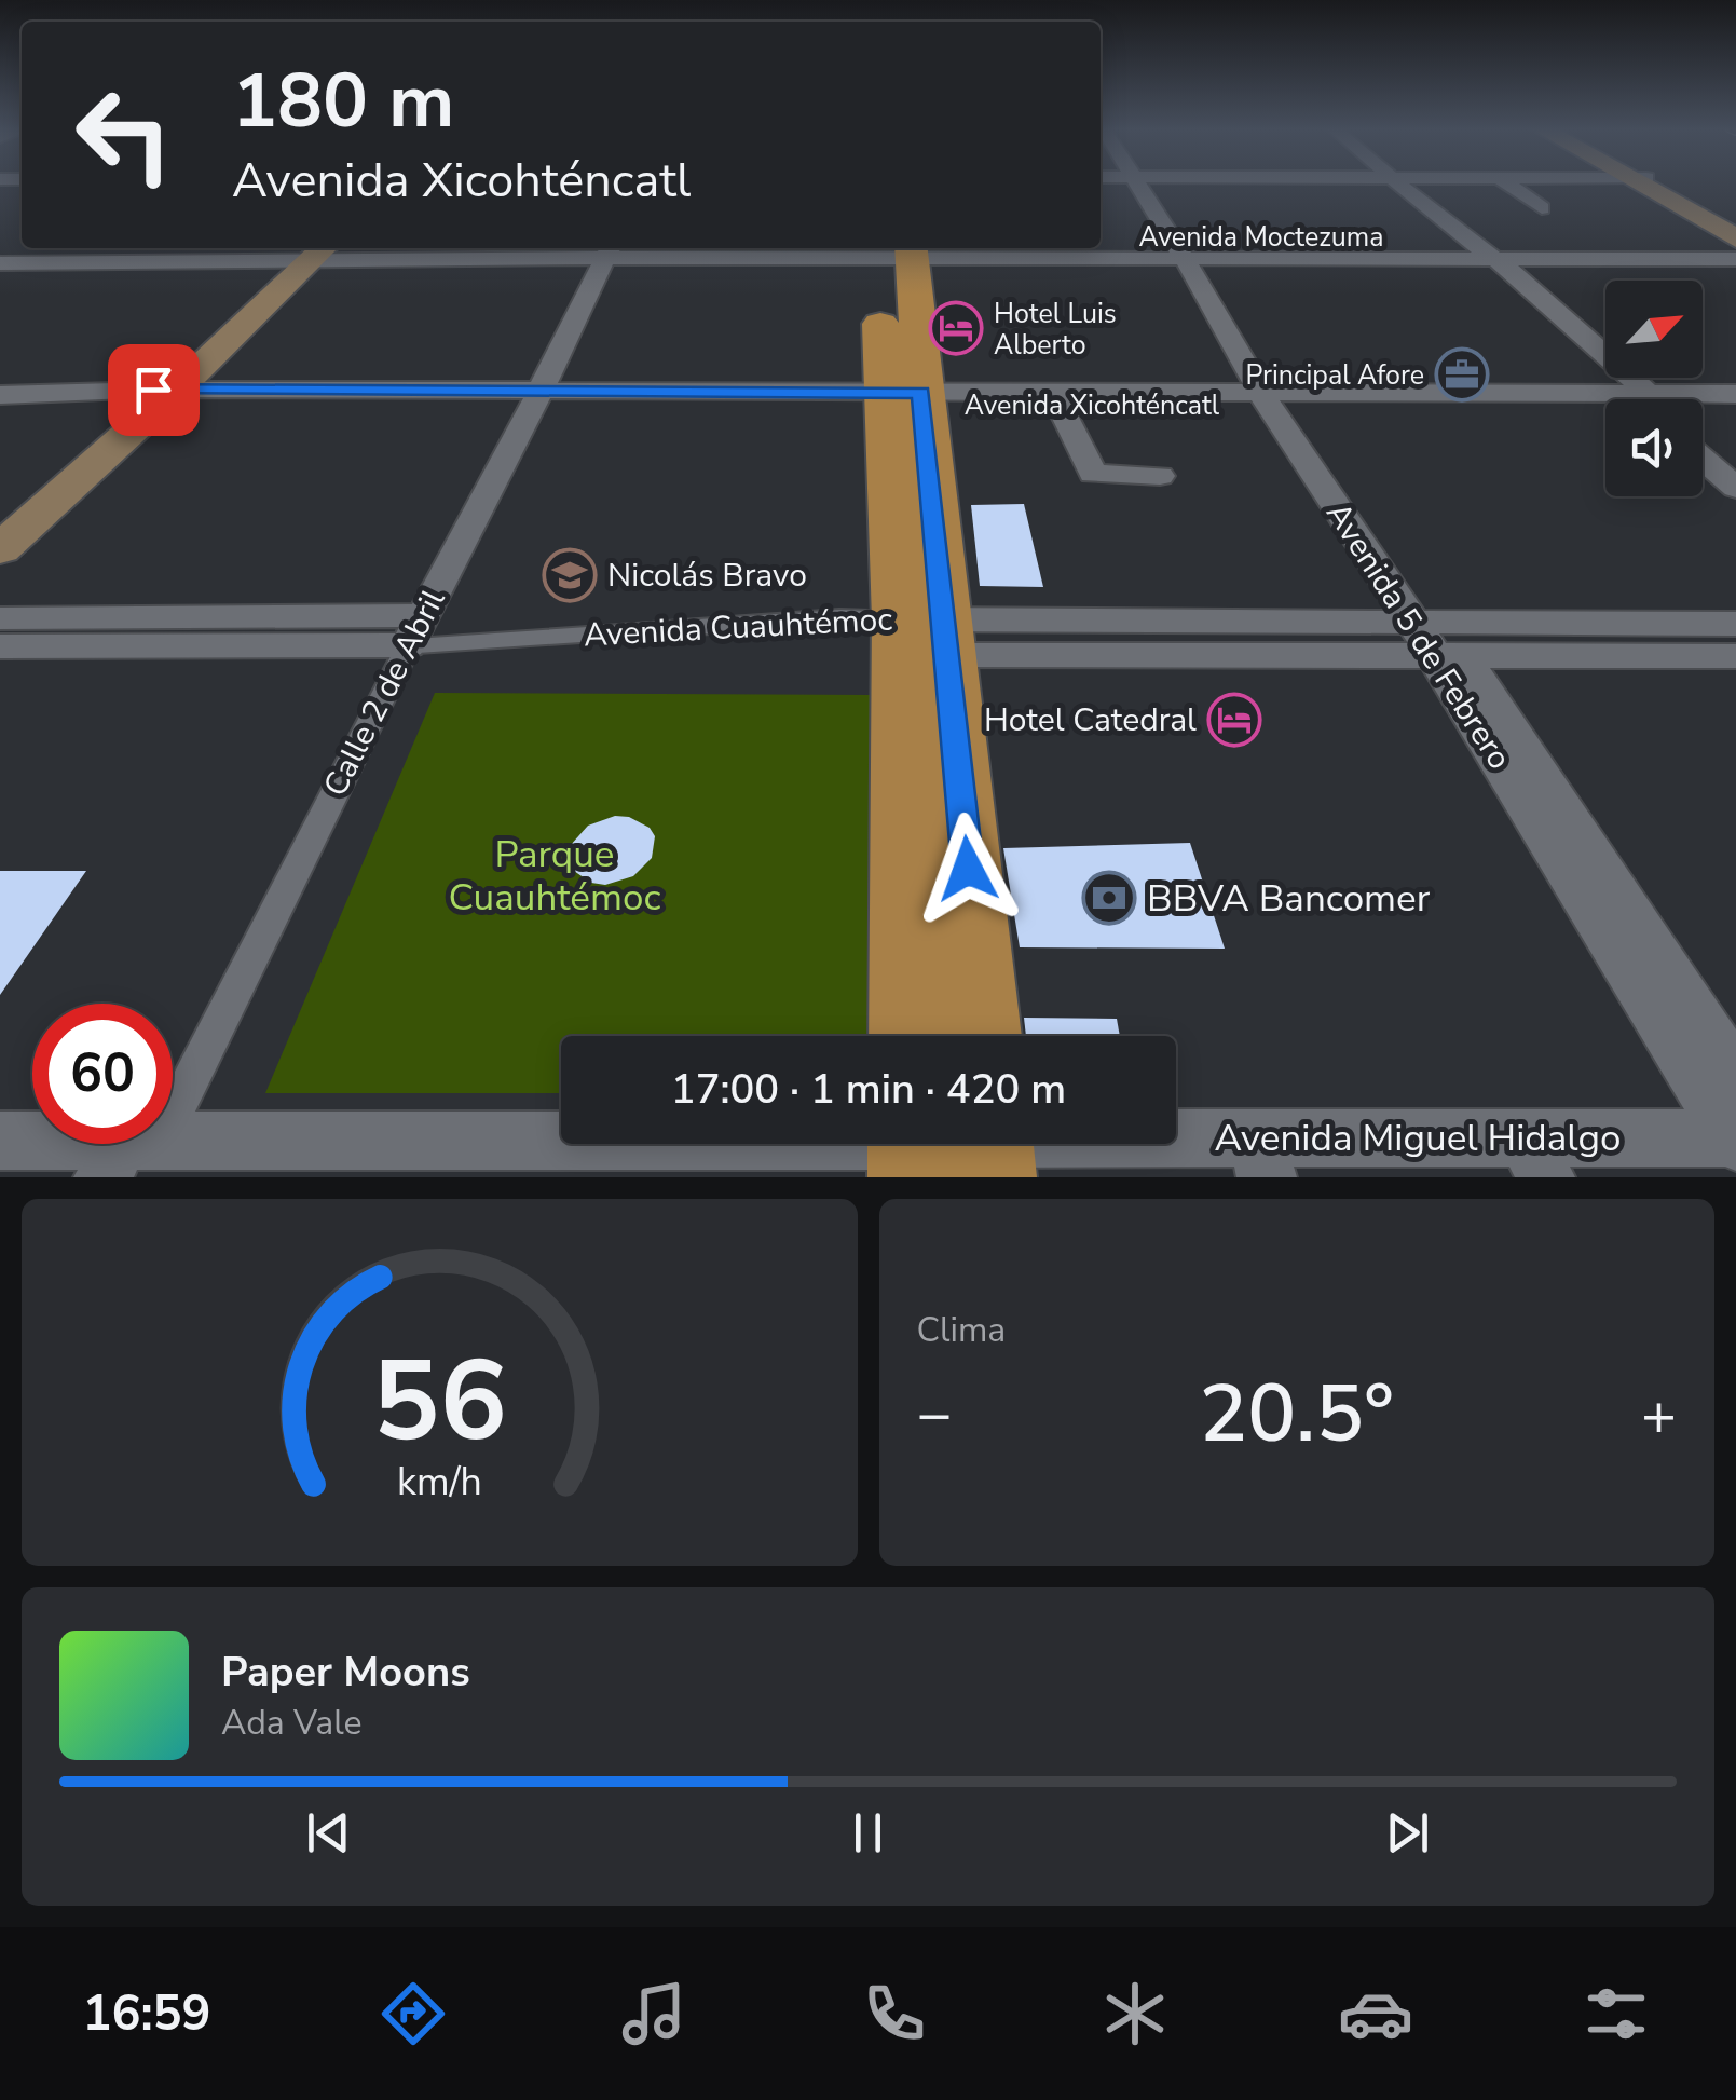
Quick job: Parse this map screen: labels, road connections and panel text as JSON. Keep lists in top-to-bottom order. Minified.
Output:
{"streets":{"street":["Avenida Moctezuma","Avenida Xicohténcatl","Avenida Cuauhtémoc","Avenida 5 de Febrero","Calle 2 de Abril","Avenida Miguel Hidalgo"]},"crossings":[["Avenida Moctezuma","Avenida 5 de Febrero"],["Avenida Moctezuma","Calle 2 de Abril"],["Avenida Xicohténcatl","Avenida 5 de Febrero"],["Avenida Xicohténcatl","Calle 2 de Abril"],["Avenida Cuauhtémoc","Avenida 5 de Febrero"],["Avenida Cuauhtémoc","Calle 2 de Abril"],["Avenida 5 de Febrero","Avenida Miguel Hidalgo"],["Calle 2 de Abril","Avenida Miguel Hidalgo"]],"parks":["Parque Cuauhtémoc"],"places":{"hotel":["Hotel Luis Alberto","Hotel Catedral"],"office":["Principal Afore"],"school or university":["Nicolás Bravo"],"bank":["BBVA Bancomer"]},"north":"top right","page":{"turn":["180 m","Avenida Xicohténcatl"],"limit":"60","trip":"17:00 · 1 min · 420 m","tile":"Clima","heat":["−","20.5°","+"],"song":["Paper Moons","Ada Vale"],"tabs":"16:59","gauge":["56","km/h"]}}
